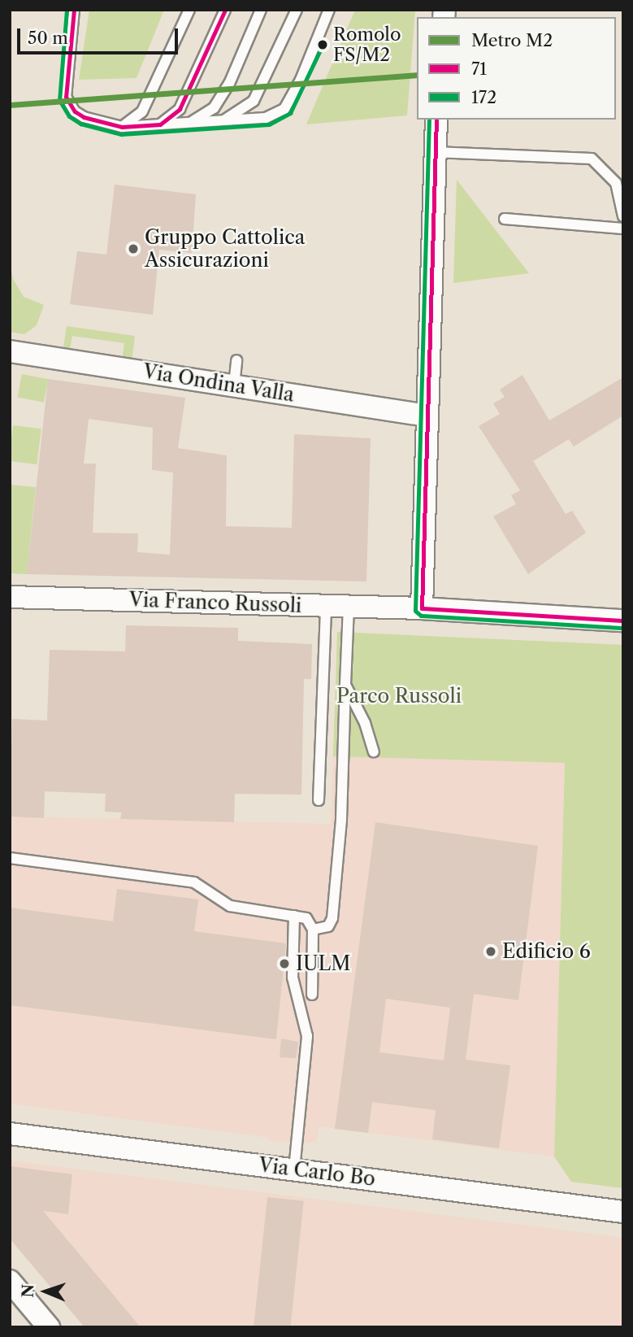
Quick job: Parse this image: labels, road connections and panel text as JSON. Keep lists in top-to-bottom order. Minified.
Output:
{"streets":{"street":["Via Ondina Valla","Via Franco Russoli","Via Carlo Bo"]},"parks":["Parco Russoli"],"places":["Romolo FS/M2","Gruppo Cattolica Assicurazioni","Edificio 6","IULM"],"lines":["transit line 71","transit line 172","metro line M2"],"legend":["Metro M2","71","172"],"scale_bar":"50 m","north":"left"}
